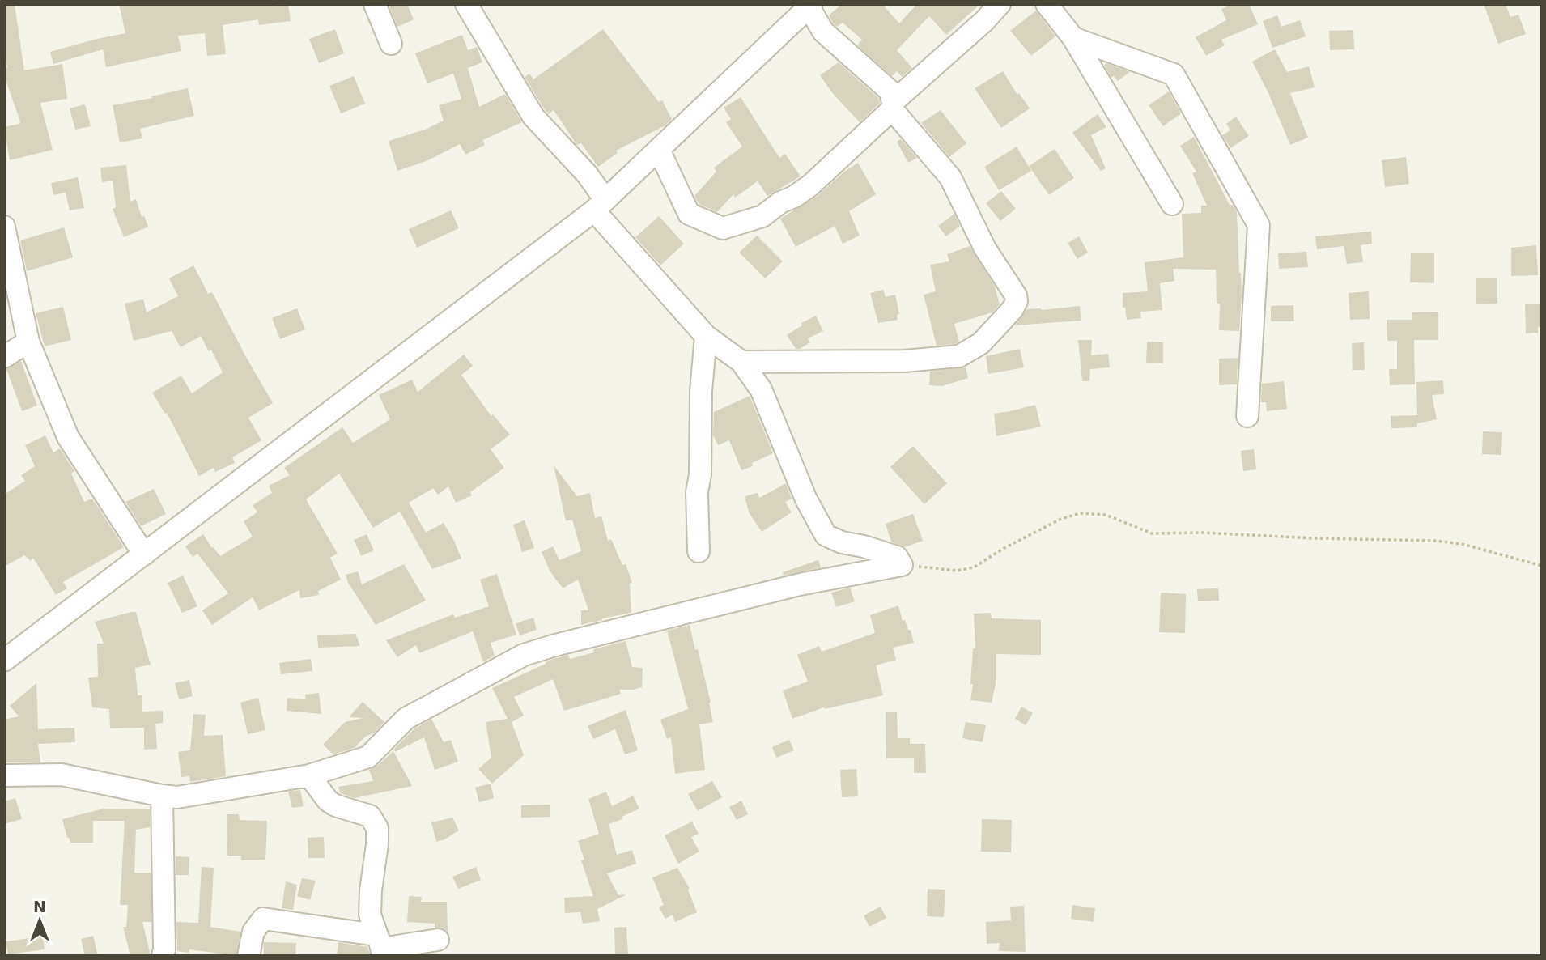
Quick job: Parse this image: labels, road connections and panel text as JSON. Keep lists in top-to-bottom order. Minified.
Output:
{"north":"top"}
